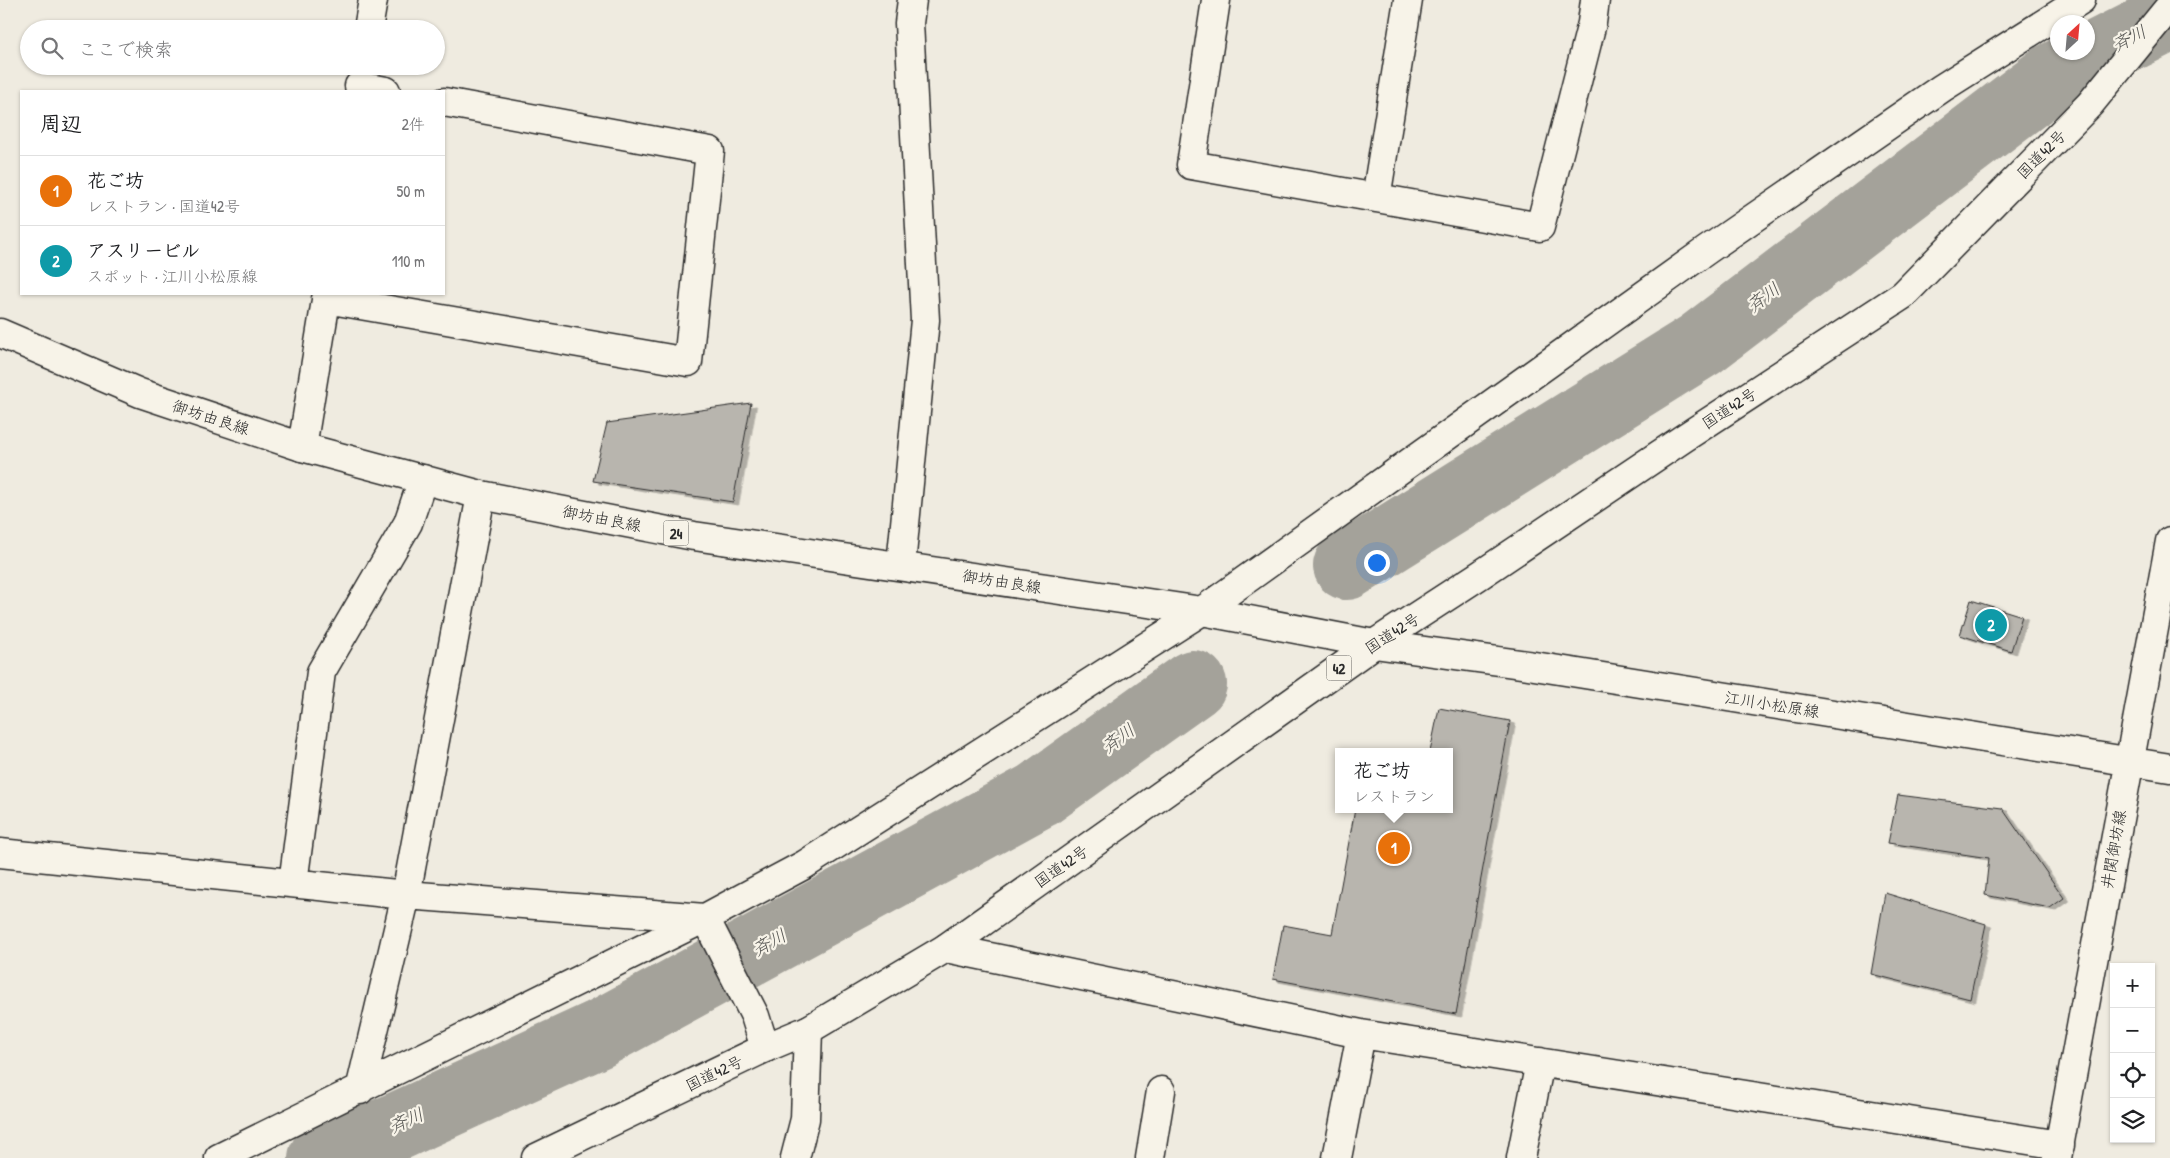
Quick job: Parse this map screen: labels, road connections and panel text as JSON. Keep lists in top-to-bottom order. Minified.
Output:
{"streets":{"main road":["国道42号","御坊由良線","24","42","江川小松原線","井関御坊線"]},"crossings":[["国道42号","御坊由良線"],["国道42号","江川小松原線"],["御坊由良線","江川小松原線"],["江川小松原線","井関御坊線"]],"water":["斉川"],"north":"top right","page":{"search":"ここで検索","heading":["周辺","2件"],"list":[{"mark":"1","name":"花ご坊","note":"レストラン · 国道42号","value":"50 m"},{"mark":"2","name":"アスリービル","note":"スポット · 江川小松原線","value":"110 m"}],"pins":["2","1"],"popup":["花ご坊","レストラン"],"map_buttons":["+","−"]}}
